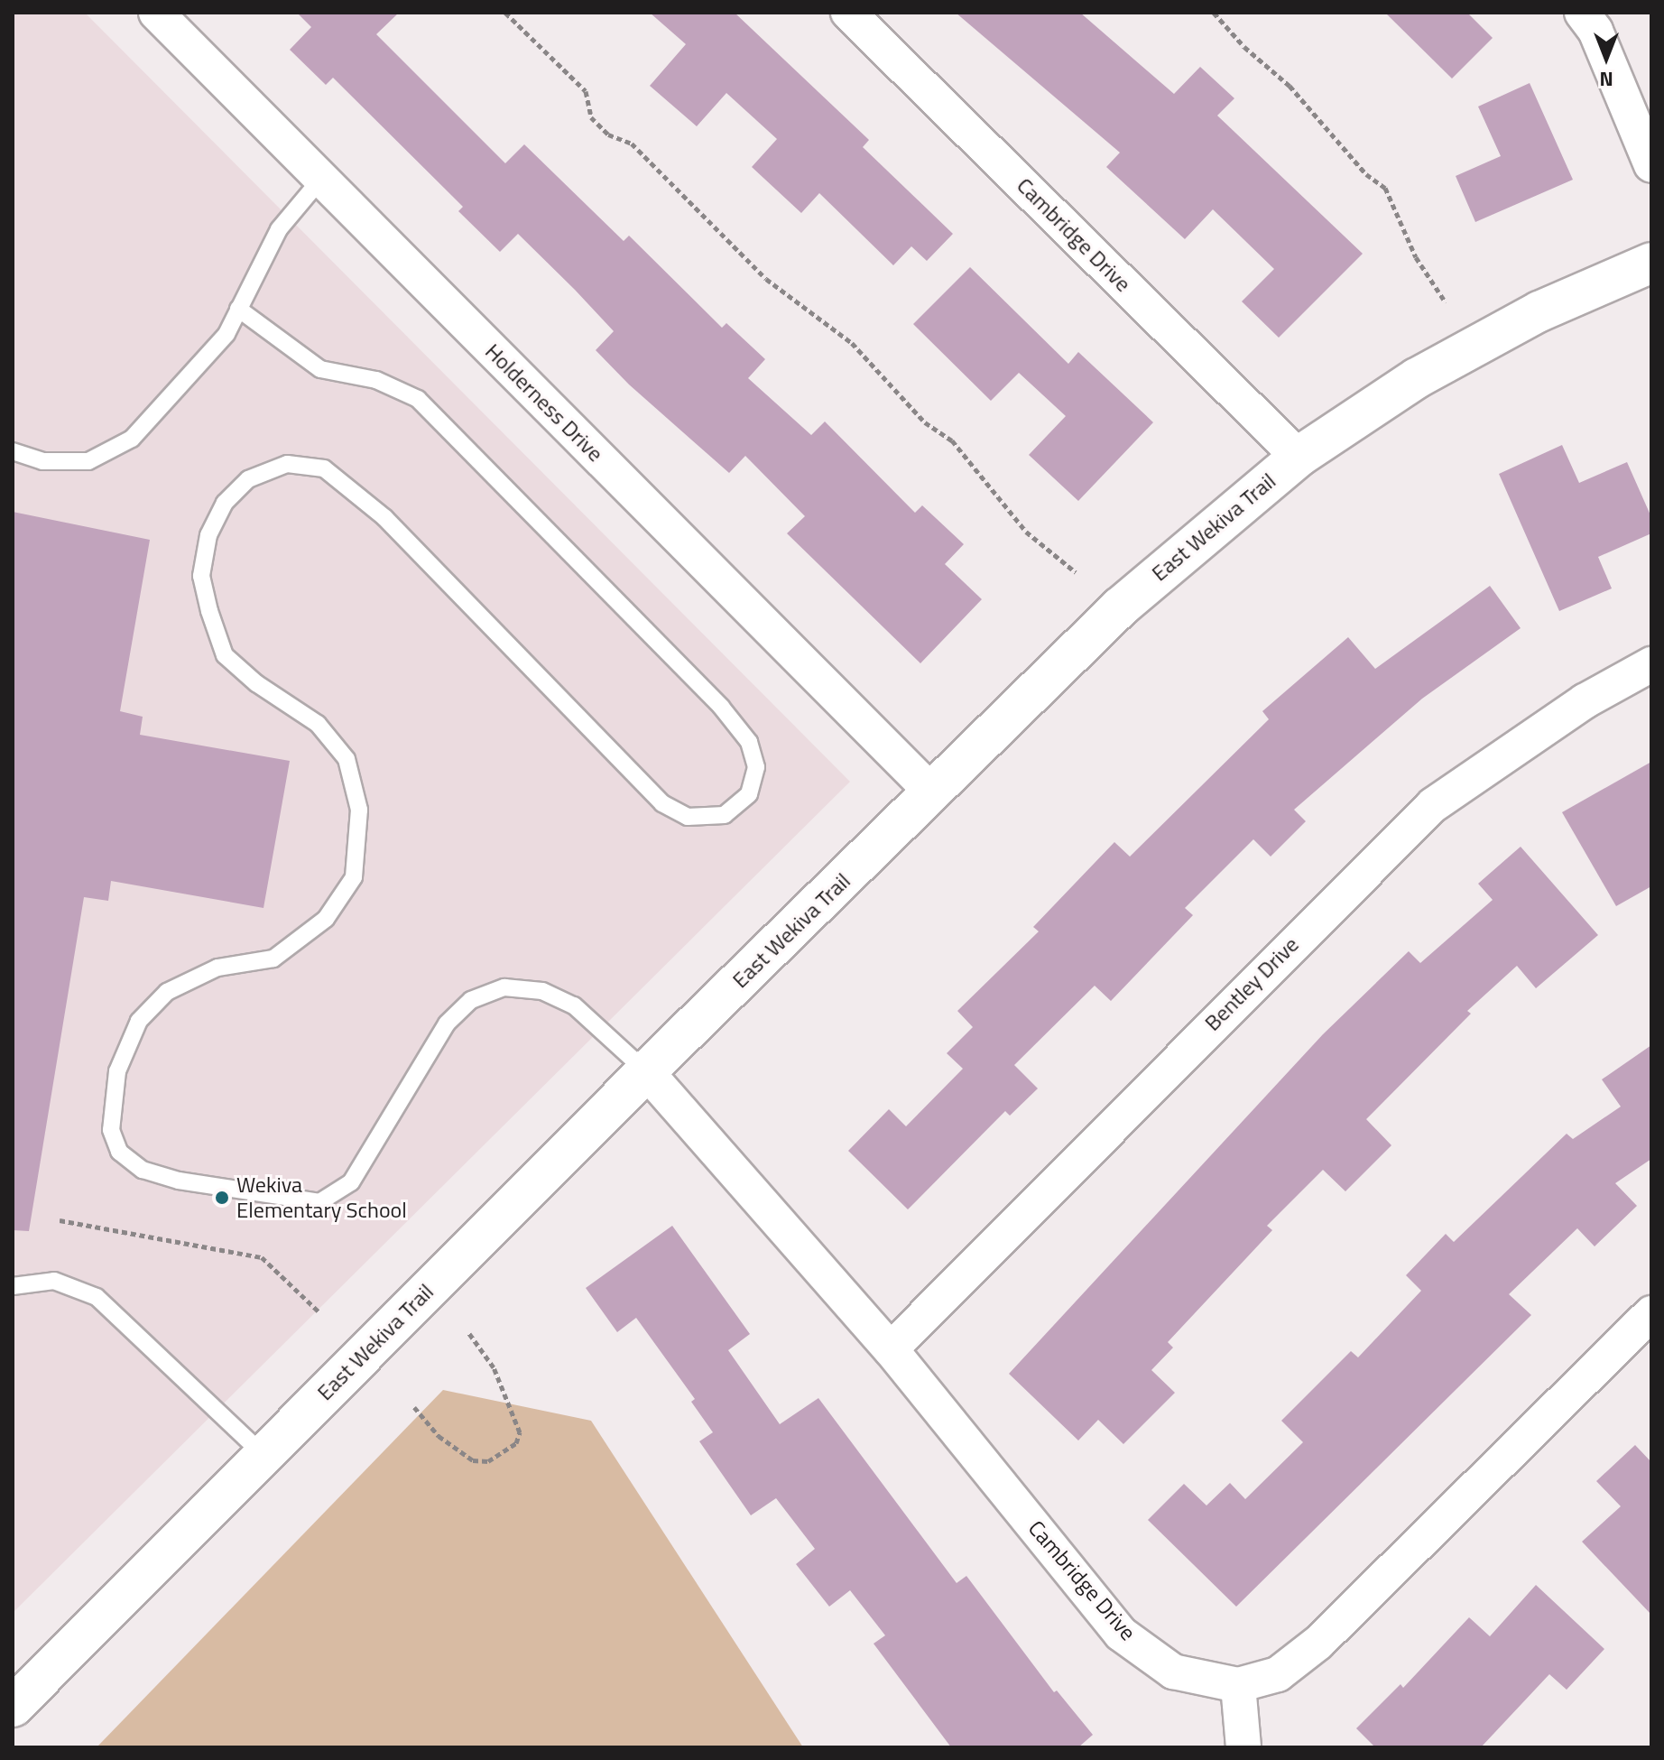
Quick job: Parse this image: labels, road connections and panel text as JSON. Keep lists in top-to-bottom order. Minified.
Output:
{"streets":{"street":["Cambridge Drive","Holderness Drive","East Wekiva Trail","Bentley Drive"]},"crossings":[["Cambridge Drive","East Wekiva Trail"],["Cambridge Drive","Bentley Drive"],["Holderness Drive","East Wekiva Trail"]],"places":["Wekiva Elementary School"],"north":"bottom"}
